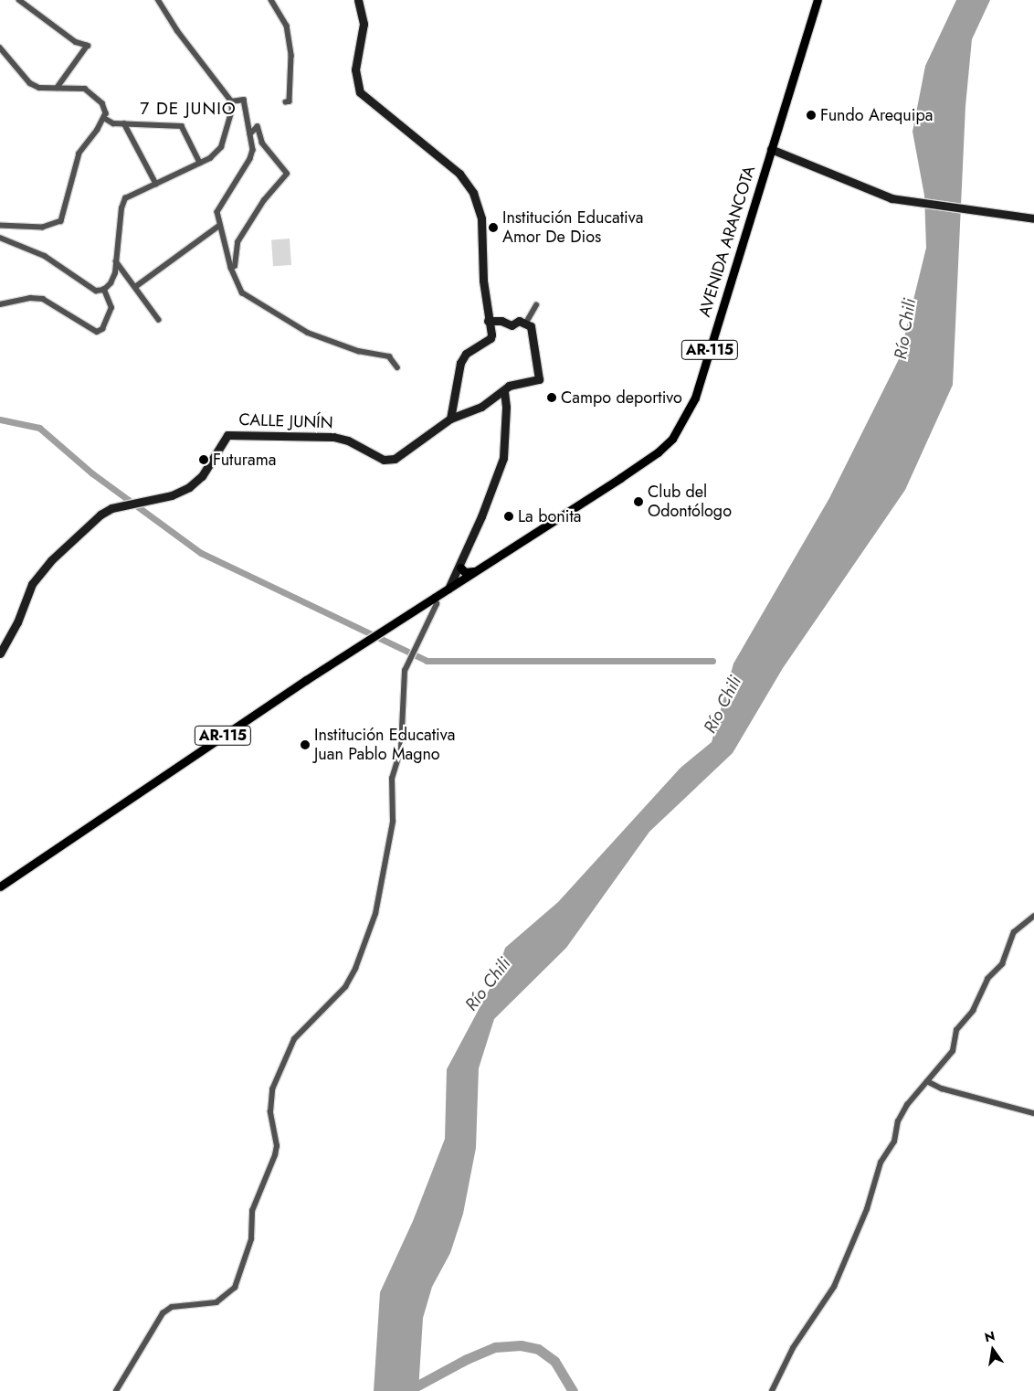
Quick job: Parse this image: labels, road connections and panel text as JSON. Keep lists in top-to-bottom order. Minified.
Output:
{"streets":{"main road":["AVENIDA ARANCOTA","AR-115"],"street":["CALLE JUNÍN"]},"crossings":[["AVENIDA ARANCOTA","AR-115"]],"districts":["7 DE JUNIO"],"water":["Río Chili"],"places":["Fundo Arequipa","Institución Educativa Amor De Dios","Campo deportivo","Futurama","Club del Odontólogo","La bonita","Institución Educativa Juan Pablo Magno"],"north":"top"}
